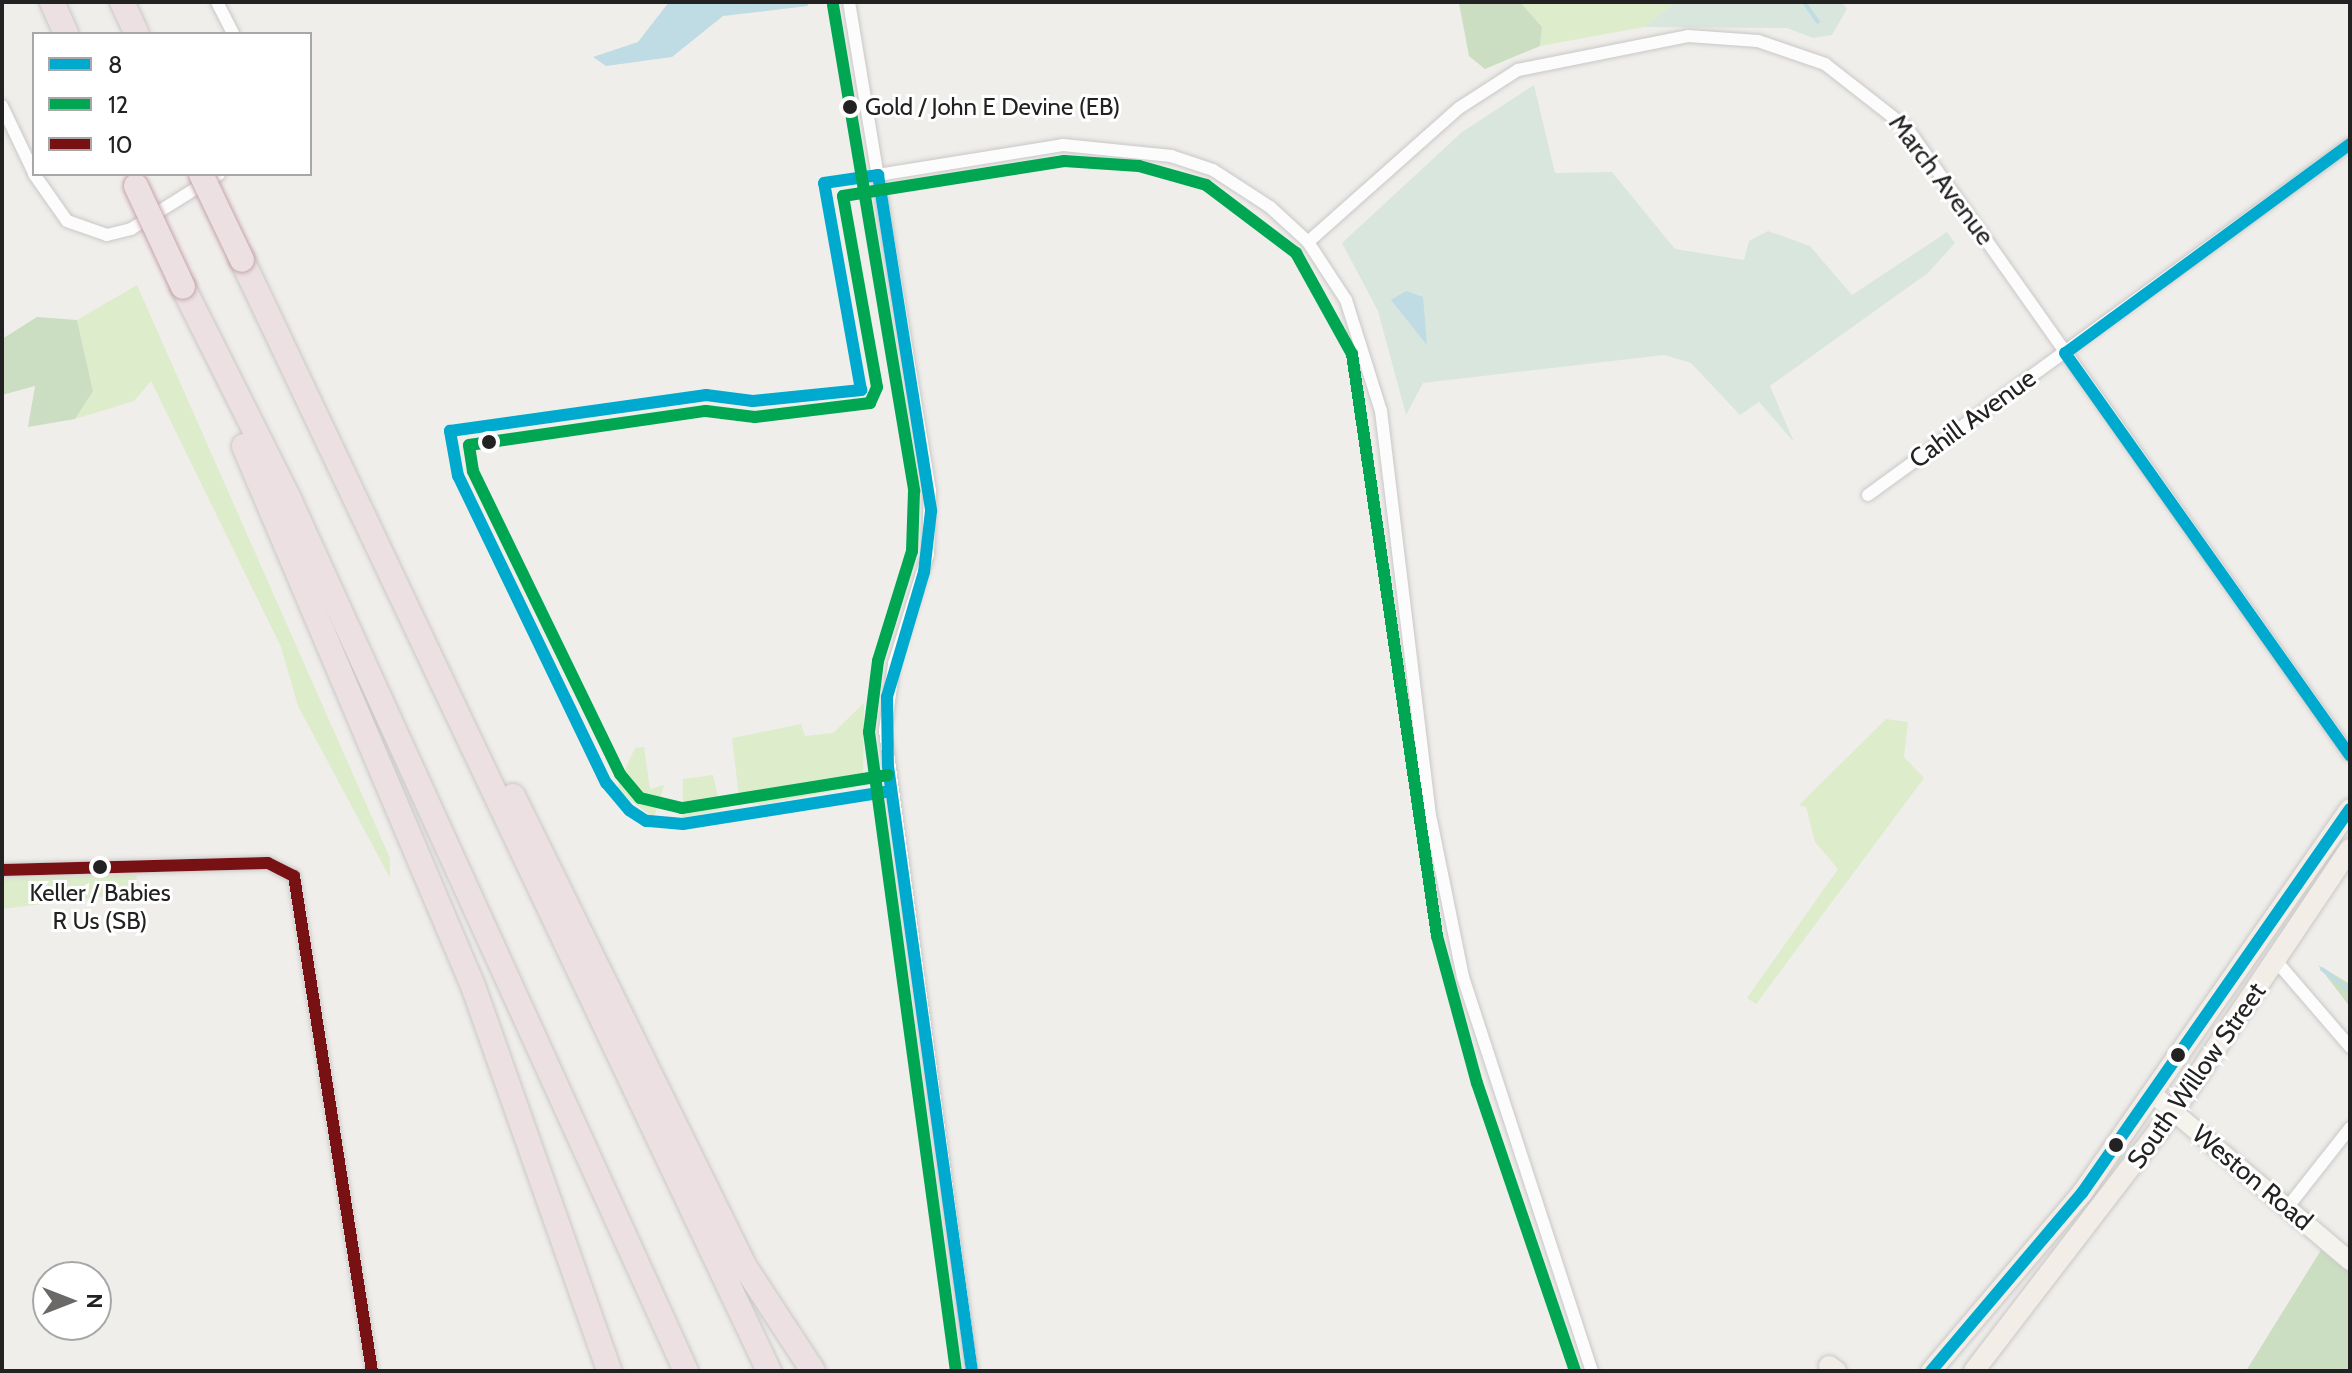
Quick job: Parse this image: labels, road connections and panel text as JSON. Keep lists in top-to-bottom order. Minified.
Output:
{"streets":{"main road":["South Willow Street"],"street":["March Avenue","Cahill Avenue","Weston Road"]},"crossings":[["March Avenue","Cahill Avenue"],["South Willow Street","Weston Road"]],"places":["Gold / John E Devine (EB)","Keller / Babies R Us (SB)"],"lines":["transit line 12","transit line 8","transit line 10"],"legend":["8","12","10"],"north":"right"}
